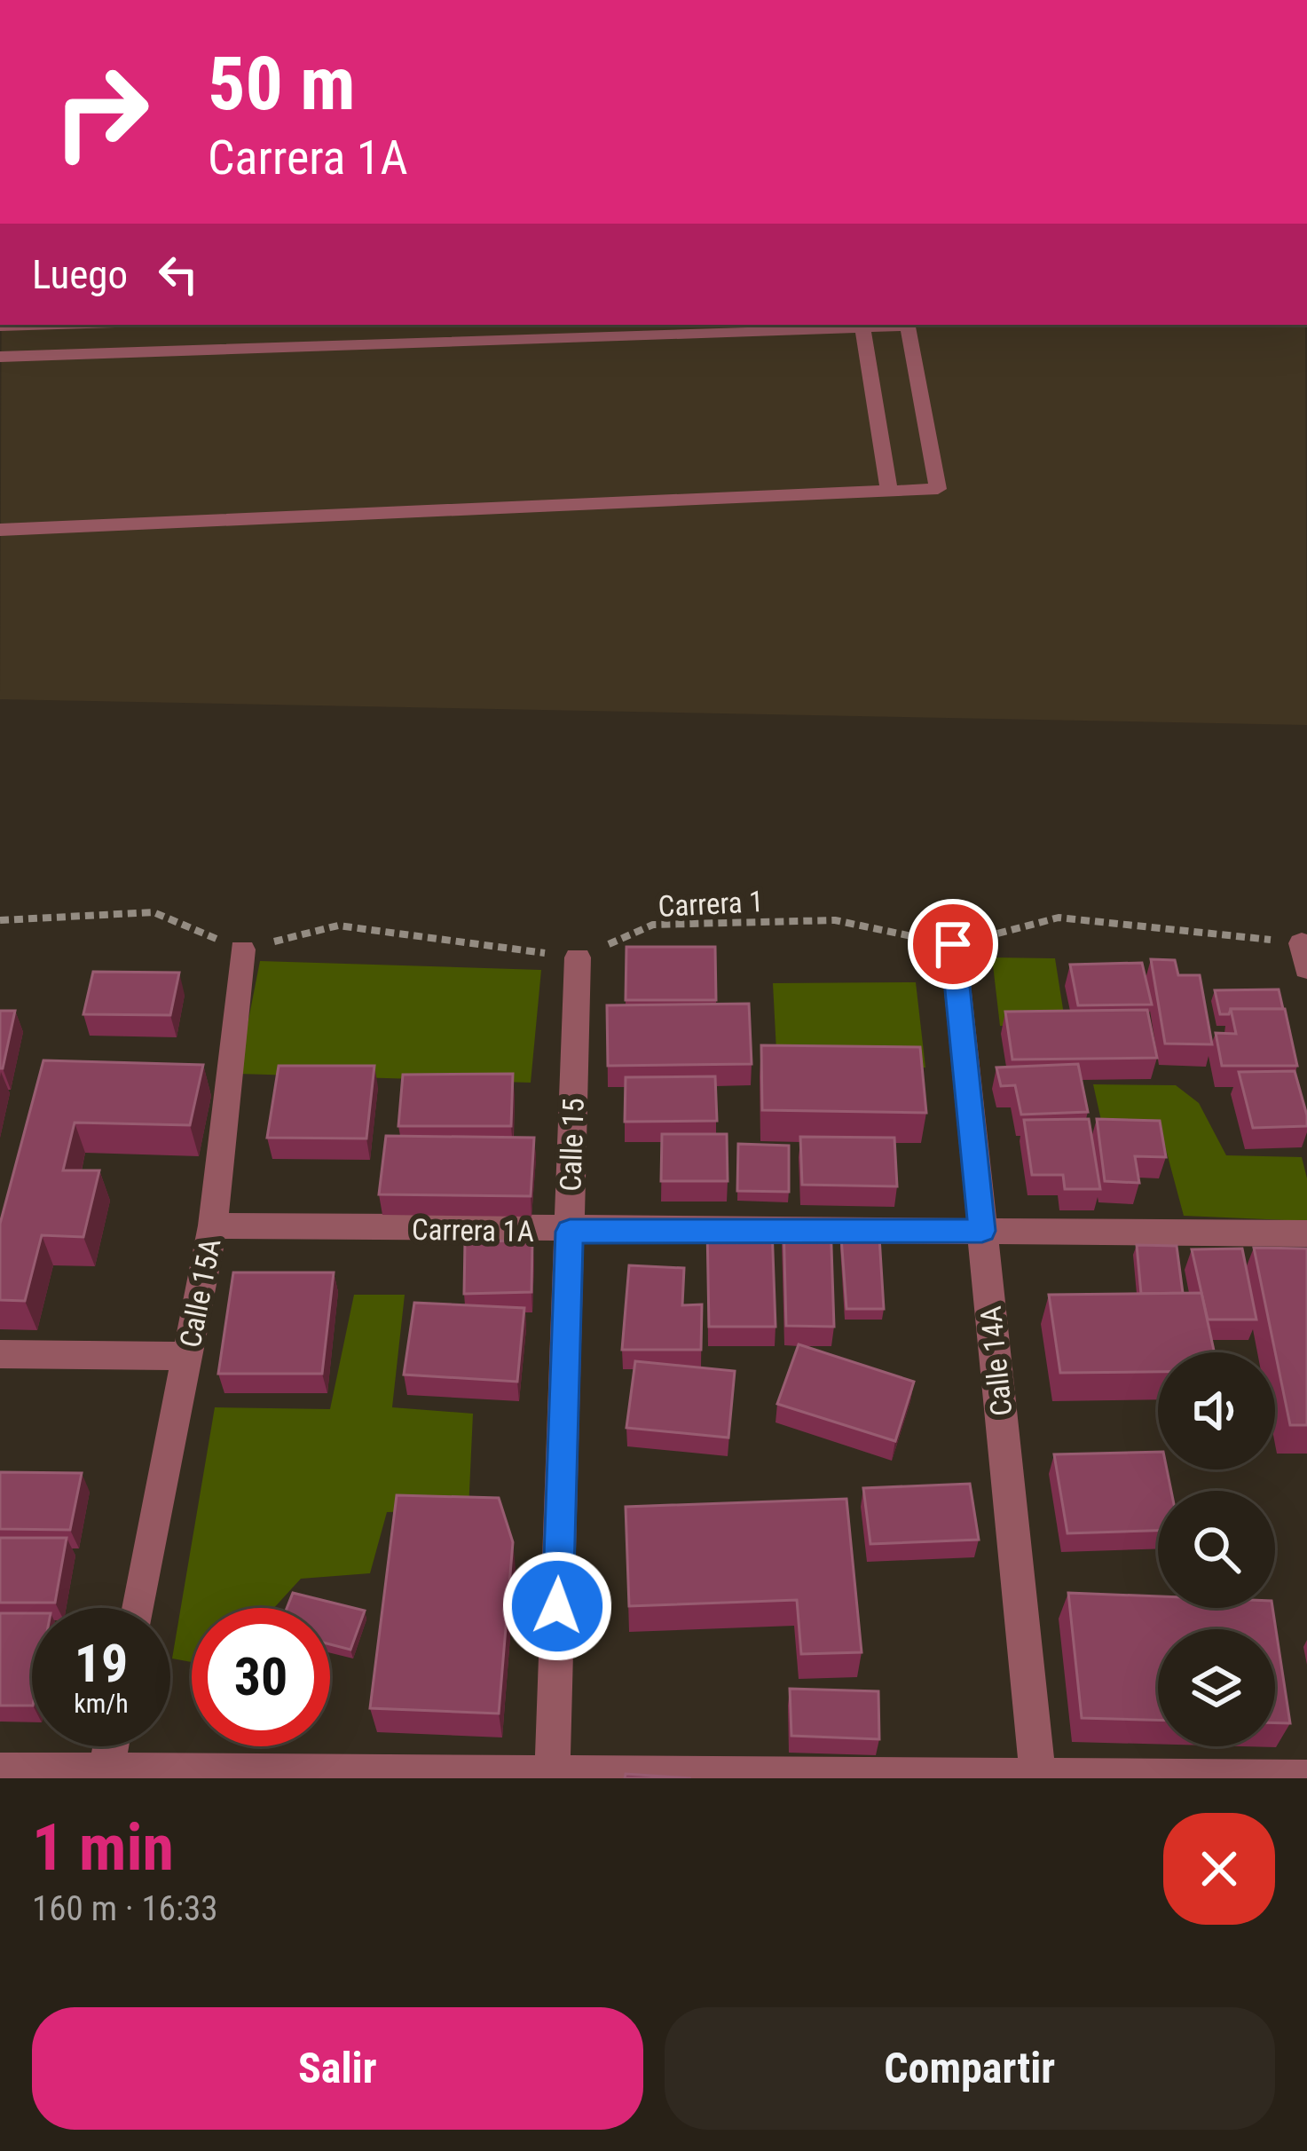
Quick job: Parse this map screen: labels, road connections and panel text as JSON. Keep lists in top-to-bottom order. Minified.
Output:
{"streets":{"street":["Calle 15","Carrera 1A","Calle 15A","Calle 14A"],"path":["Carrera 1"]},"crossings":[["Carrera 1","Calle 15"],["Carrera 1","Calle 14A"],["Calle 15","Carrera 1A"],["Carrera 1A","Calle 15A"],["Carrera 1A","Calle 14A"]],"page":{"turn":["50 m","Carrera 1A"],"then":"Luego","speed":"19 km/h","limit":"30","heading":["1 min","160 m · 16:33"],"buttons":["Salir","Compartir"]}}
